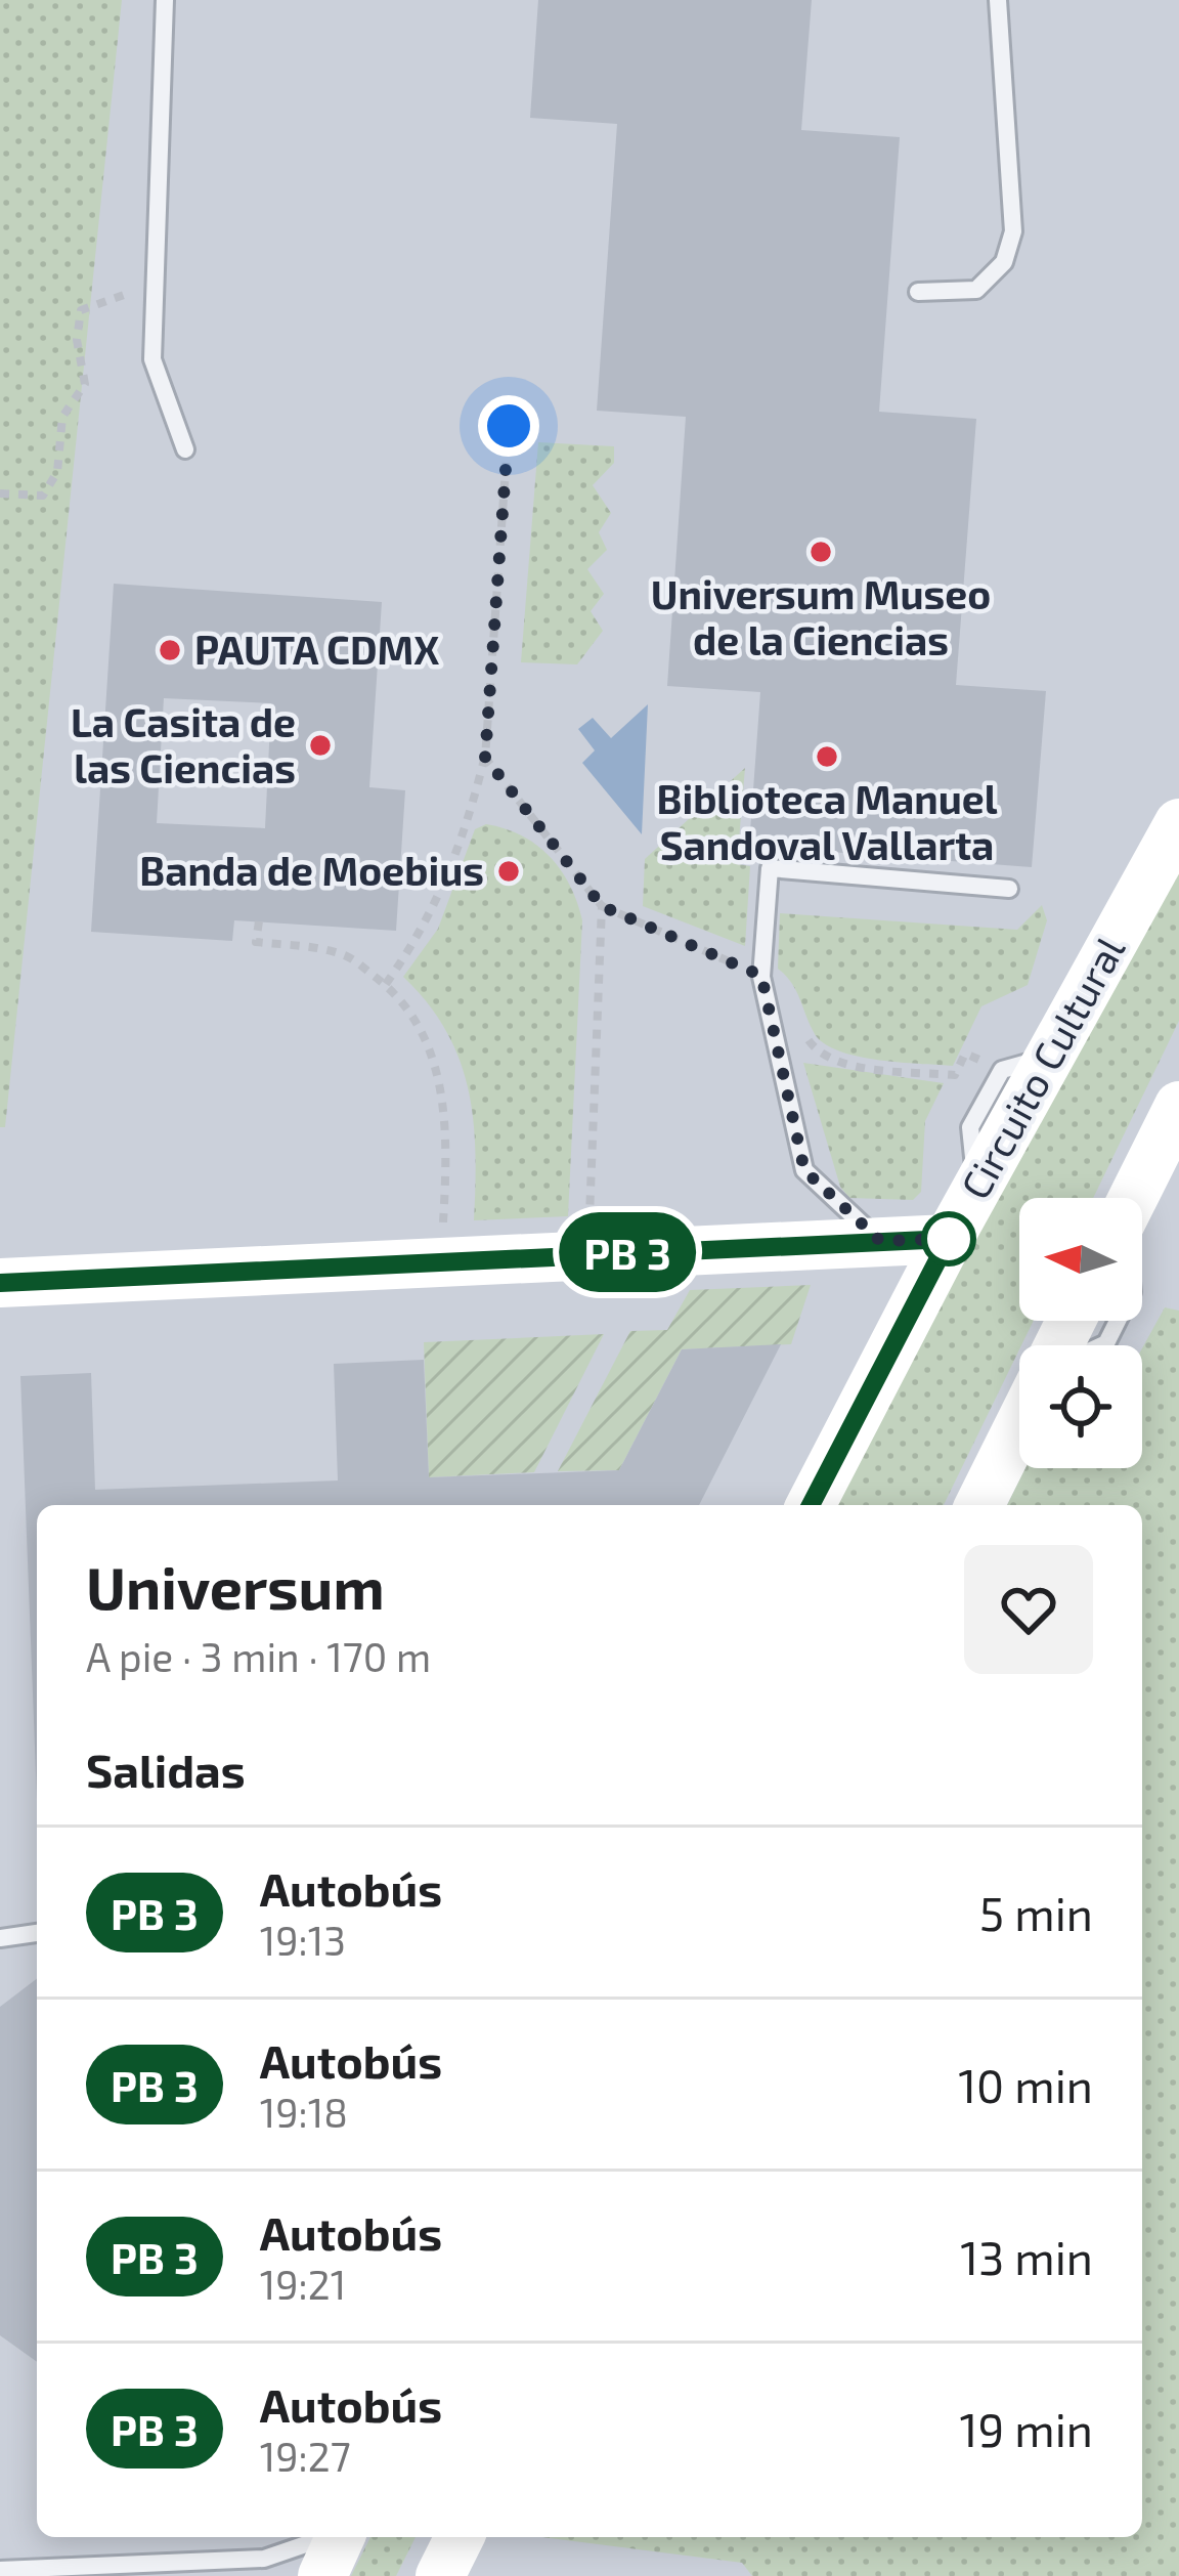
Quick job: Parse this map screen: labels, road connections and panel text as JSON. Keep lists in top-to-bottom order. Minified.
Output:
{"streets":{"street":["Circuito Cultural"]},"places":["Universum Museo de la Ciencias","PAUTA CDMX","La Casita de las Ciencias","Biblioteca Manuel Sandoval Vallarta","Banda de Moebius"],"north":"left","page":{"on_map":"PB 3","heading":[["Universum","A pie · 3 min · 170 m"],"Salidas"],"list":[{"mark":"PB 3","name":"Autobús","note":"19:13","value":"5 min"},{"mark":"PB 3","name":"Autobús","note":"19:18","value":"10 min"},{"mark":"PB 3","name":"Autobús","note":"19:21","value":"13 min"},{"mark":"PB 3","name":"Autobús","note":"19:27","value":"19 min"}]}}
